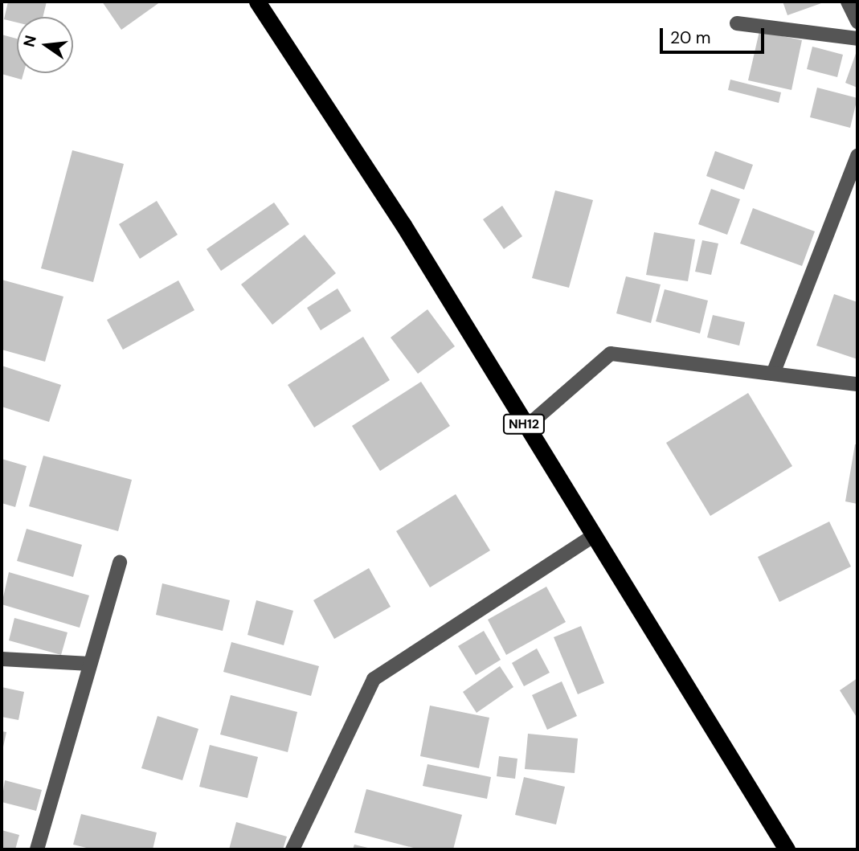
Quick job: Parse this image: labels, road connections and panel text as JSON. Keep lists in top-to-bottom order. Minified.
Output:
{"streets":{"highway":["NH12"]},"scale_bar":"20 m","north":"left"}
